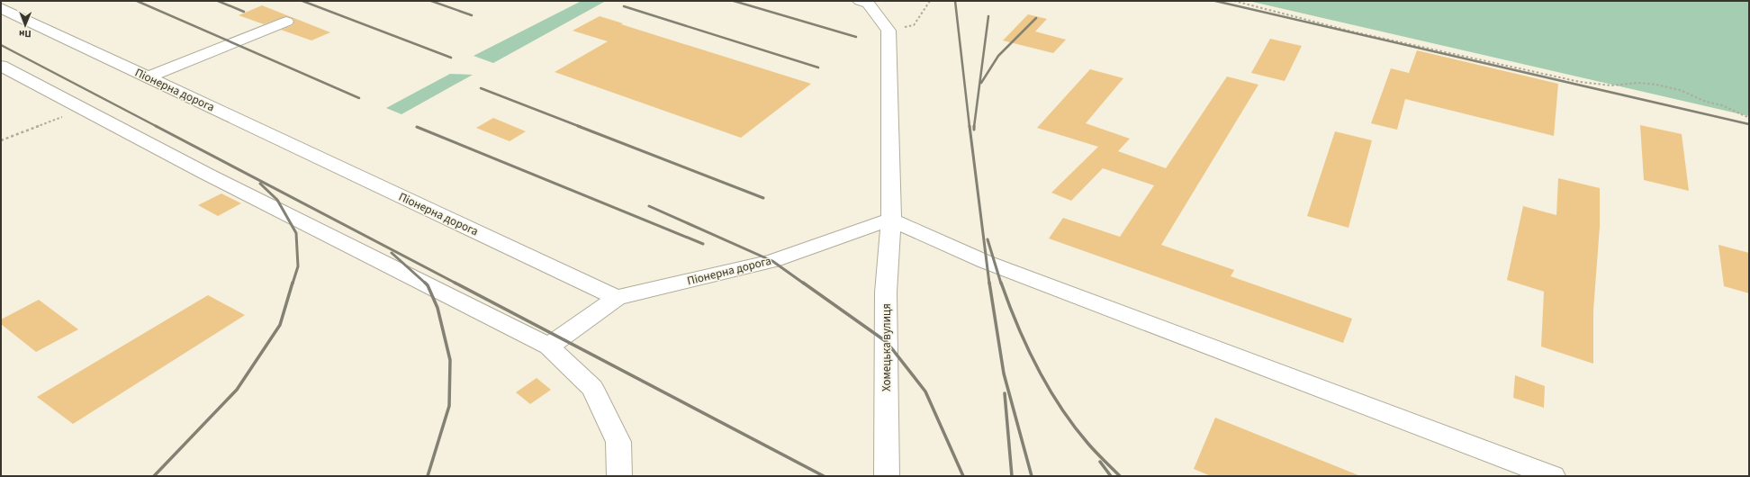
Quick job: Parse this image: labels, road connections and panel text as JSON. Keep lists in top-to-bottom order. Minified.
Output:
{"streets":{"street":["Піонерна дорога","Хомецька вулиця"]},"crossings":[["Піонерна дорога","Хомецька вулиця"]],"north":"bottom"}
